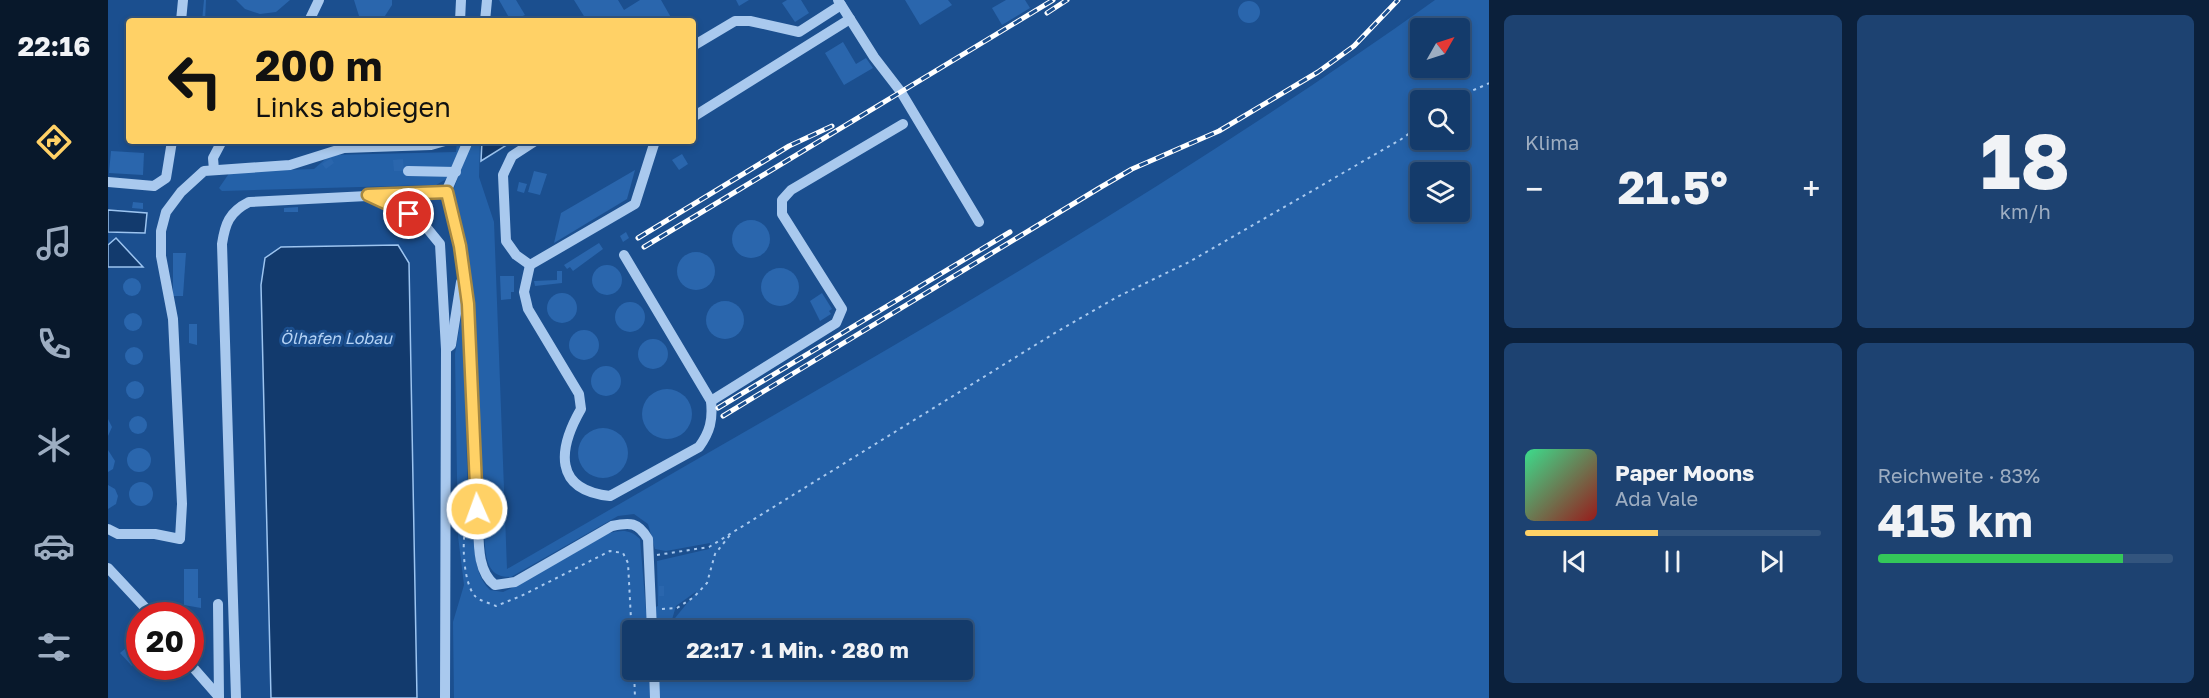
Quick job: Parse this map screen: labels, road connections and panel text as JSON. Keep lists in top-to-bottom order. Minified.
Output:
{"water":["Ölhafen Lobau"],"north":"top right","page":{"tabs":"22:16","tile":["Klima",["18","km/h"],["Reichweite · 83%","415 km"]],"turn":["200 m","Links abbiegen"],"heat":["−","21.5°","+"],"song":["Paper Moons","Ada Vale"],"limit":"20","trip":"22:17 · 1 Min. · 280 m"}}
